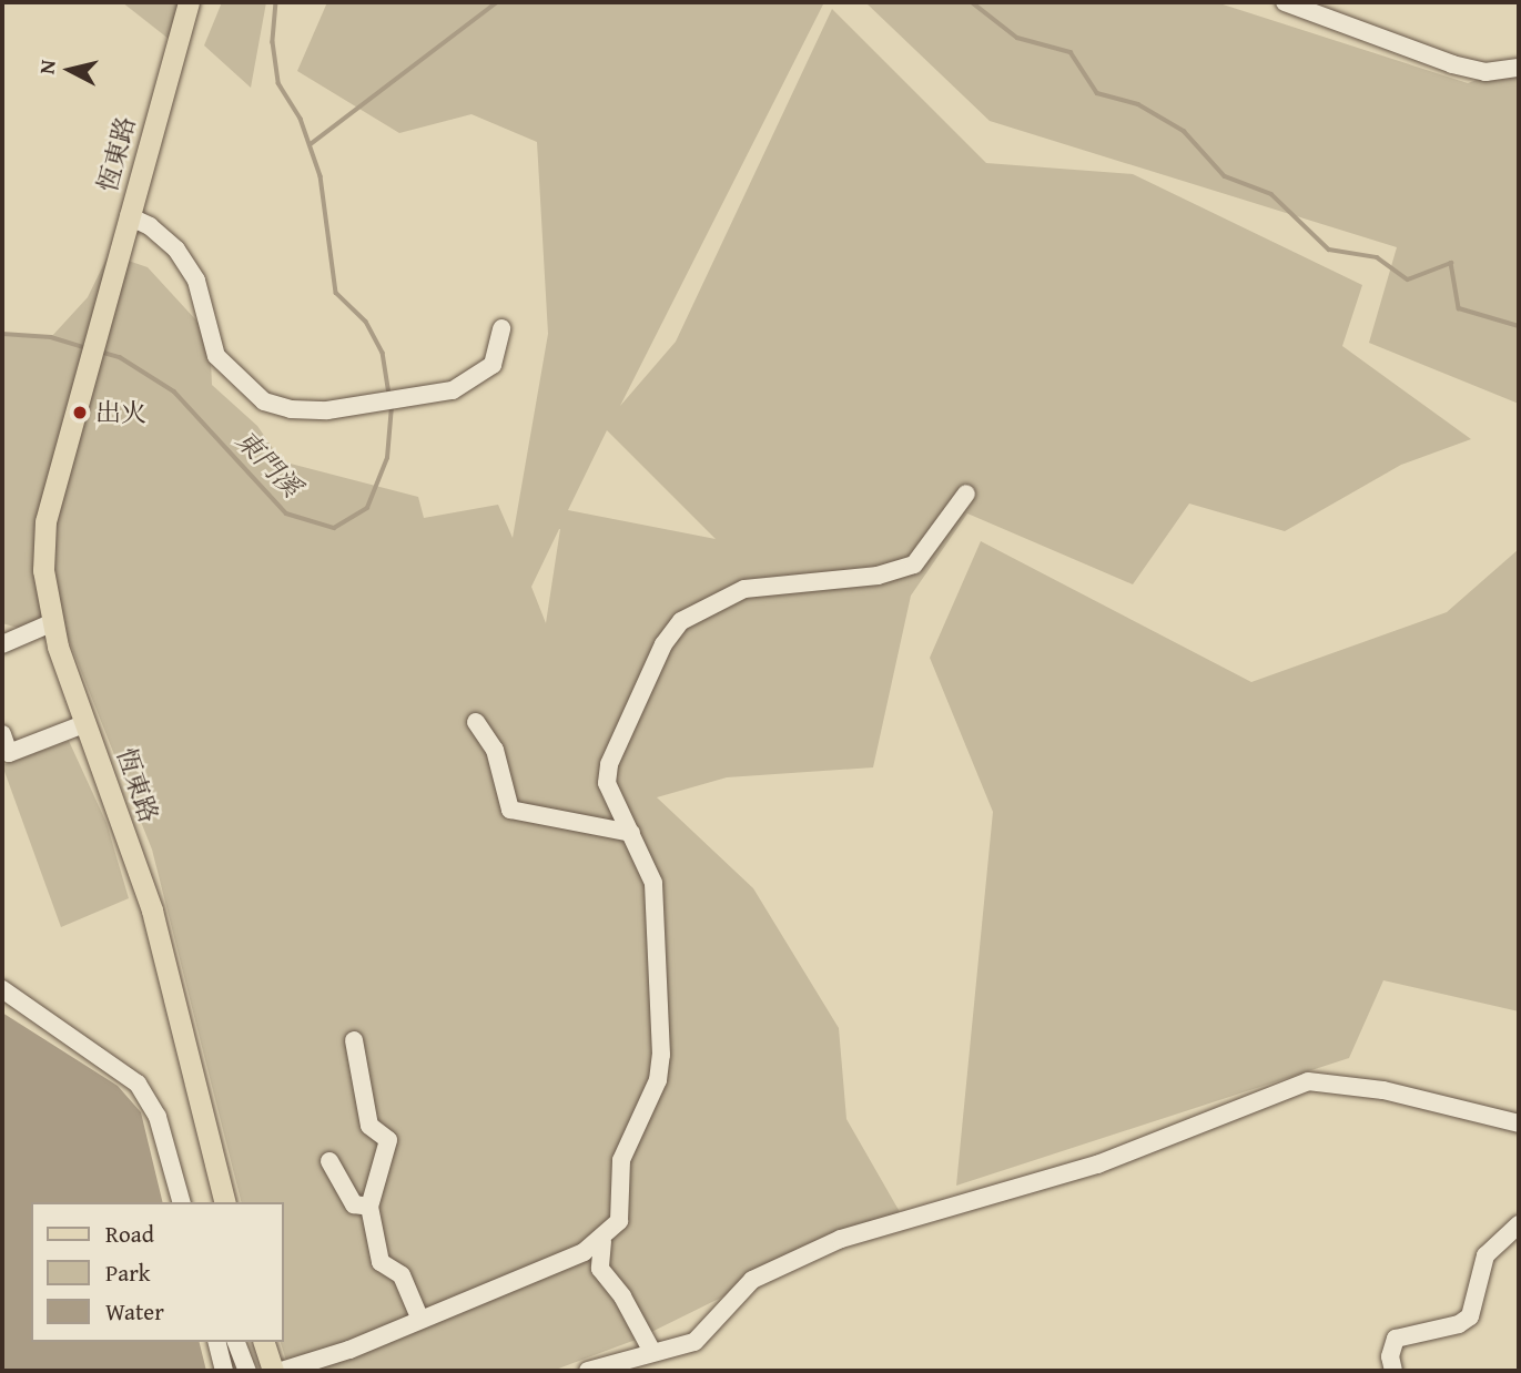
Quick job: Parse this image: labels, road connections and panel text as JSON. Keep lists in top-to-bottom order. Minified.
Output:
{"streets":{"main road":["恆東路"]},"water":["東門溪"],"places":["出火"],"legend":["Road","Park","Water"],"north":"left"}
